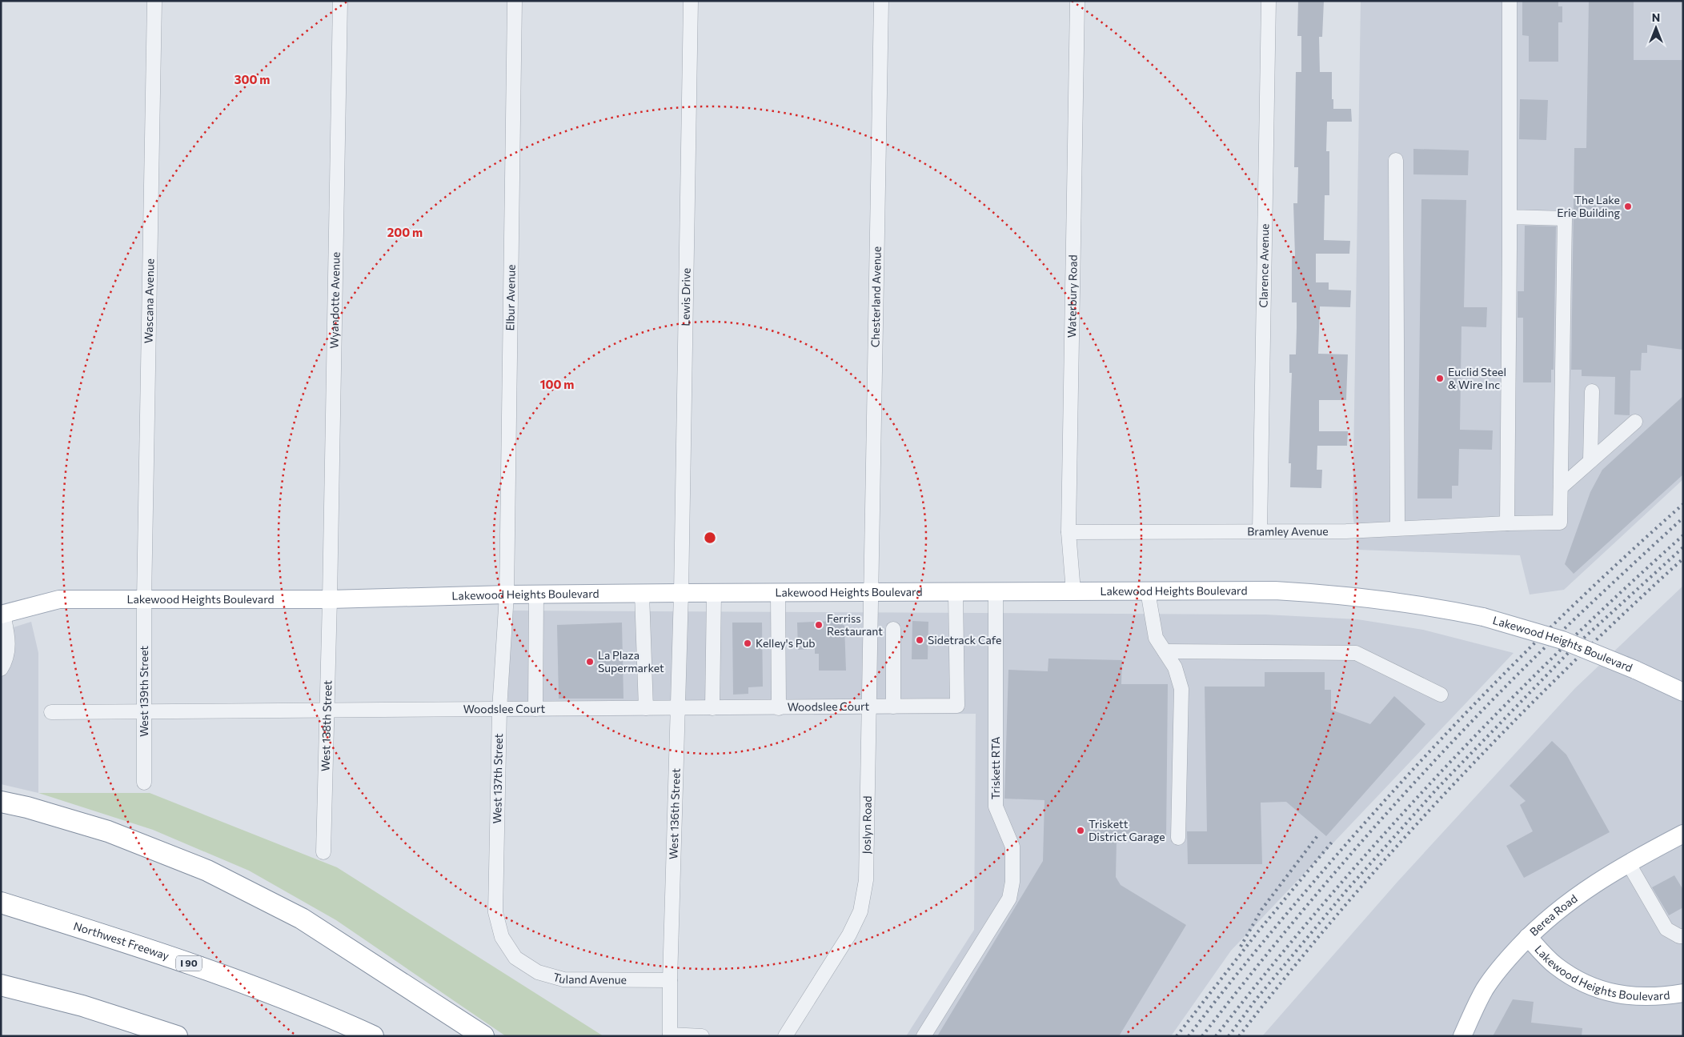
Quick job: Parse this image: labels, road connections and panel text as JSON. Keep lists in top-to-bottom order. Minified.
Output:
{"streets":{"highway":["Northwest Freeway","I 90"],"main road":["Lakewood Heights Boulevard","Berea Road"],"street":["Clarence Avenue","Waterbury Road","Lewis Drive","Chesterland Avenue","Elbur Avenue","Wascana Avenue","Wyandotte Avenue","Bramley Avenue","West 139th Street","Woodslee Court","West 138th Street","Triskett RTA","West 137th Street","West 136th Street","Joslyn Road","Tuland Avenue"]},"crossings":[["Clarence Avenue","Bramley Avenue"],["Waterbury Road","Bramley Avenue"],["Waterbury Road","Lakewood Heights Boulevard"],["Lewis Drive","Lakewood Heights Boulevard"],["Lewis Drive","West 136th Street"],["Chesterland Avenue","Lakewood Heights Boulevard"],["Chesterland Avenue","Joslyn Road"],["Elbur Avenue","Lakewood Heights Boulevard"],["Elbur Avenue","West 137th Street"],["Wascana Avenue","Lakewood Heights Boulevard"],["Wascana Avenue","West 139th Street"],["Wyandotte Avenue","Lakewood Heights Boulevard"],["Wyandotte Avenue","West 138th Street"],["Lakewood Heights Boulevard","West 139th Street"],["Lakewood Heights Boulevard","Woodslee Court"],["Lakewood Heights Boulevard","West 138th Street"],["Lakewood Heights Boulevard","Triskett RTA"],["Lakewood Heights Boulevard","West 137th Street"],["Lakewood Heights Boulevard","West 136th Street"],["Lakewood Heights Boulevard","Joslyn Road"],["Lakewood Heights Boulevard","Berea Road"],["West 139th Street","Woodslee Court"],["Woodslee Court","West 138th Street"],["Woodslee Court","West 137th Street"],["Woodslee Court","West 136th Street"],["Woodslee Court","Joslyn Road"],["West 137th Street","Tuland Avenue"],["West 136th Street","Tuland Avenue"]],"places":["The Lake Erie Building","Euclid Steel & Wire Inc","Ferriss Restaurant","Sidetrack Cafe","Kelley's Pub","La Plaza Supermarket","Triskett District Garage"],"north":"top","rings":["300 m","200 m","100 m"]}
